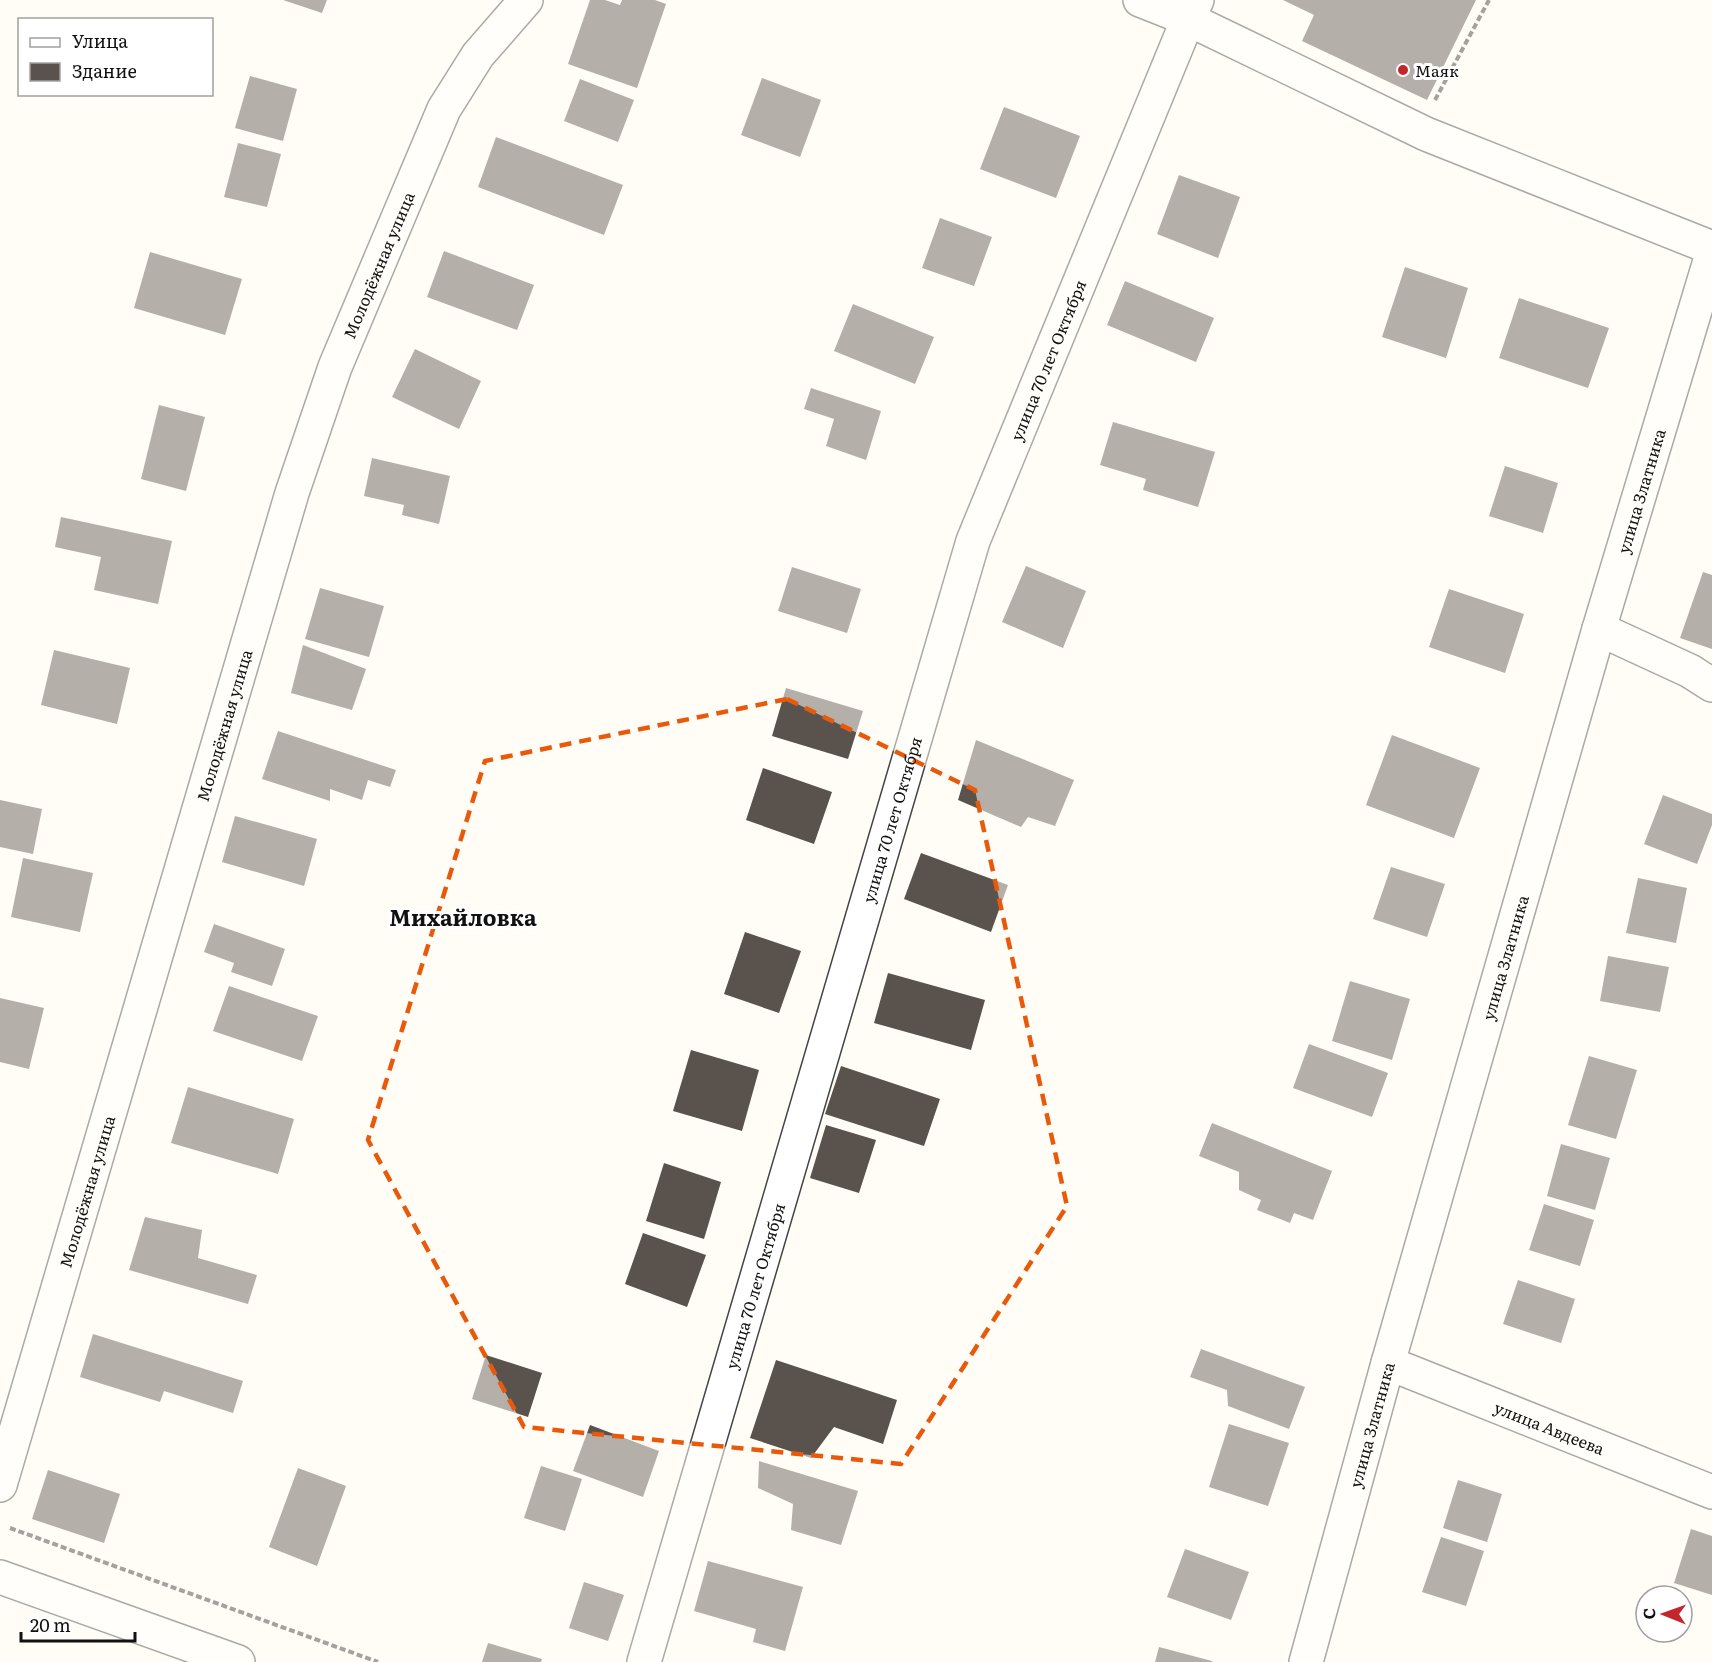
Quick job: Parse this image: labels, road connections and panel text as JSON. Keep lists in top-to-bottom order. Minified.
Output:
{"streets":{"street":["Молодёжная улица","улица 70 лет Октября","улица Златника","улица Авдеева"]},"crossings":[["улица Златника","улица Авдеева"]],"districts":["Михайловка"],"places":["Маяк"],"legend":["Улица","Здание"],"scale_bar":"20 m","north":"left"}
